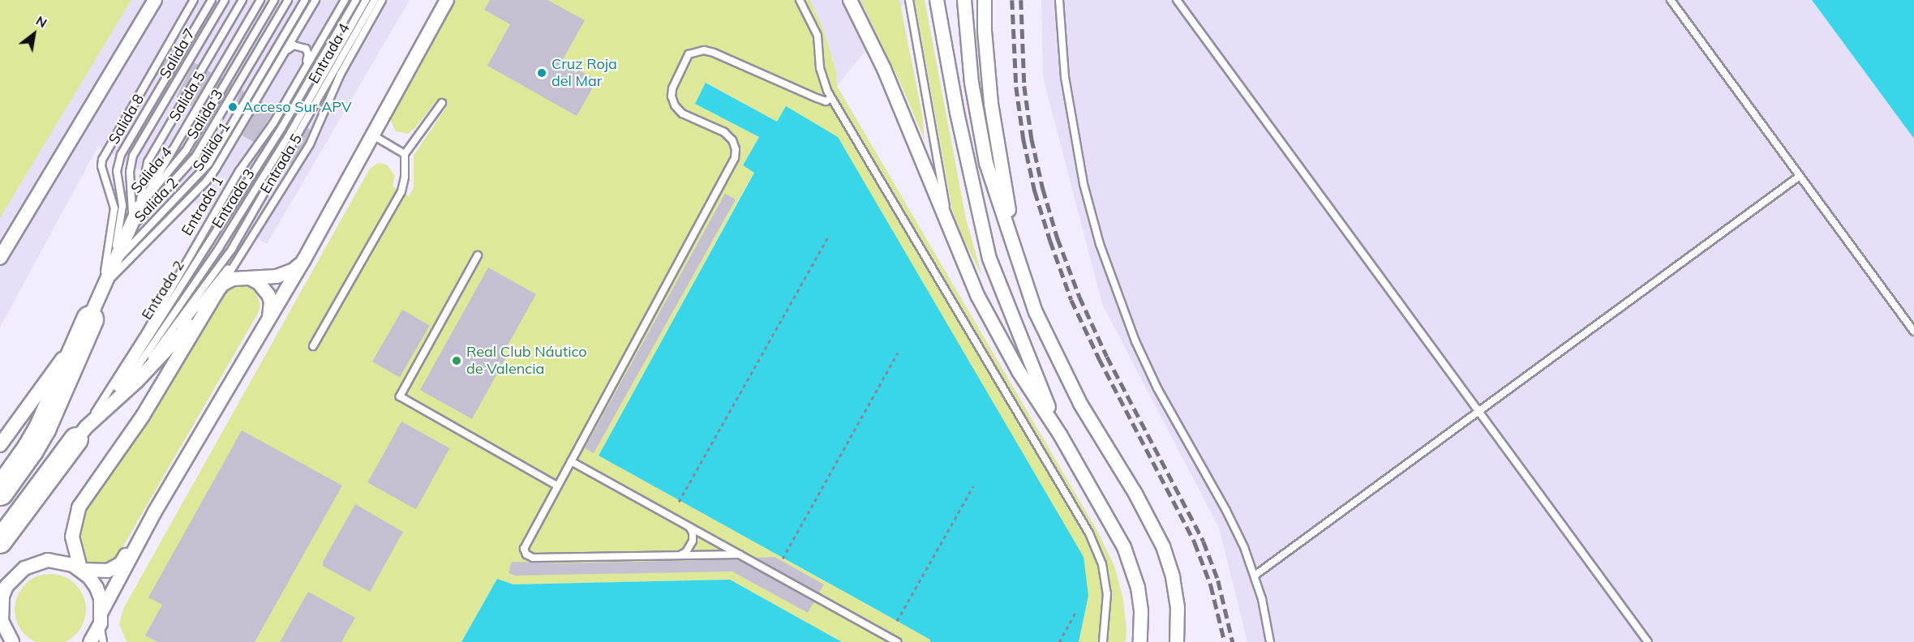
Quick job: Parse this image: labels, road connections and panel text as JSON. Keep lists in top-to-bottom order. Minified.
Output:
{"streets":{"lane":["Salida 7","Entrada 4","Salida 5","Salida 3","Salida 8","Salida 1","Entrada 5","Salida 4","Entrada 3","Salida 2","Entrada 1","Entrada 2"]},"crossings":[["Salida 7","Salida 3"],["Salida 5","Salida 4"],["Salida 8","Salida 2"],["Entrada 1","Entrada 2"]],"places":["Cruz Roja del Mar","Acceso Sur APV","Real Club Náutico de Valencia"],"north":"top right"}
